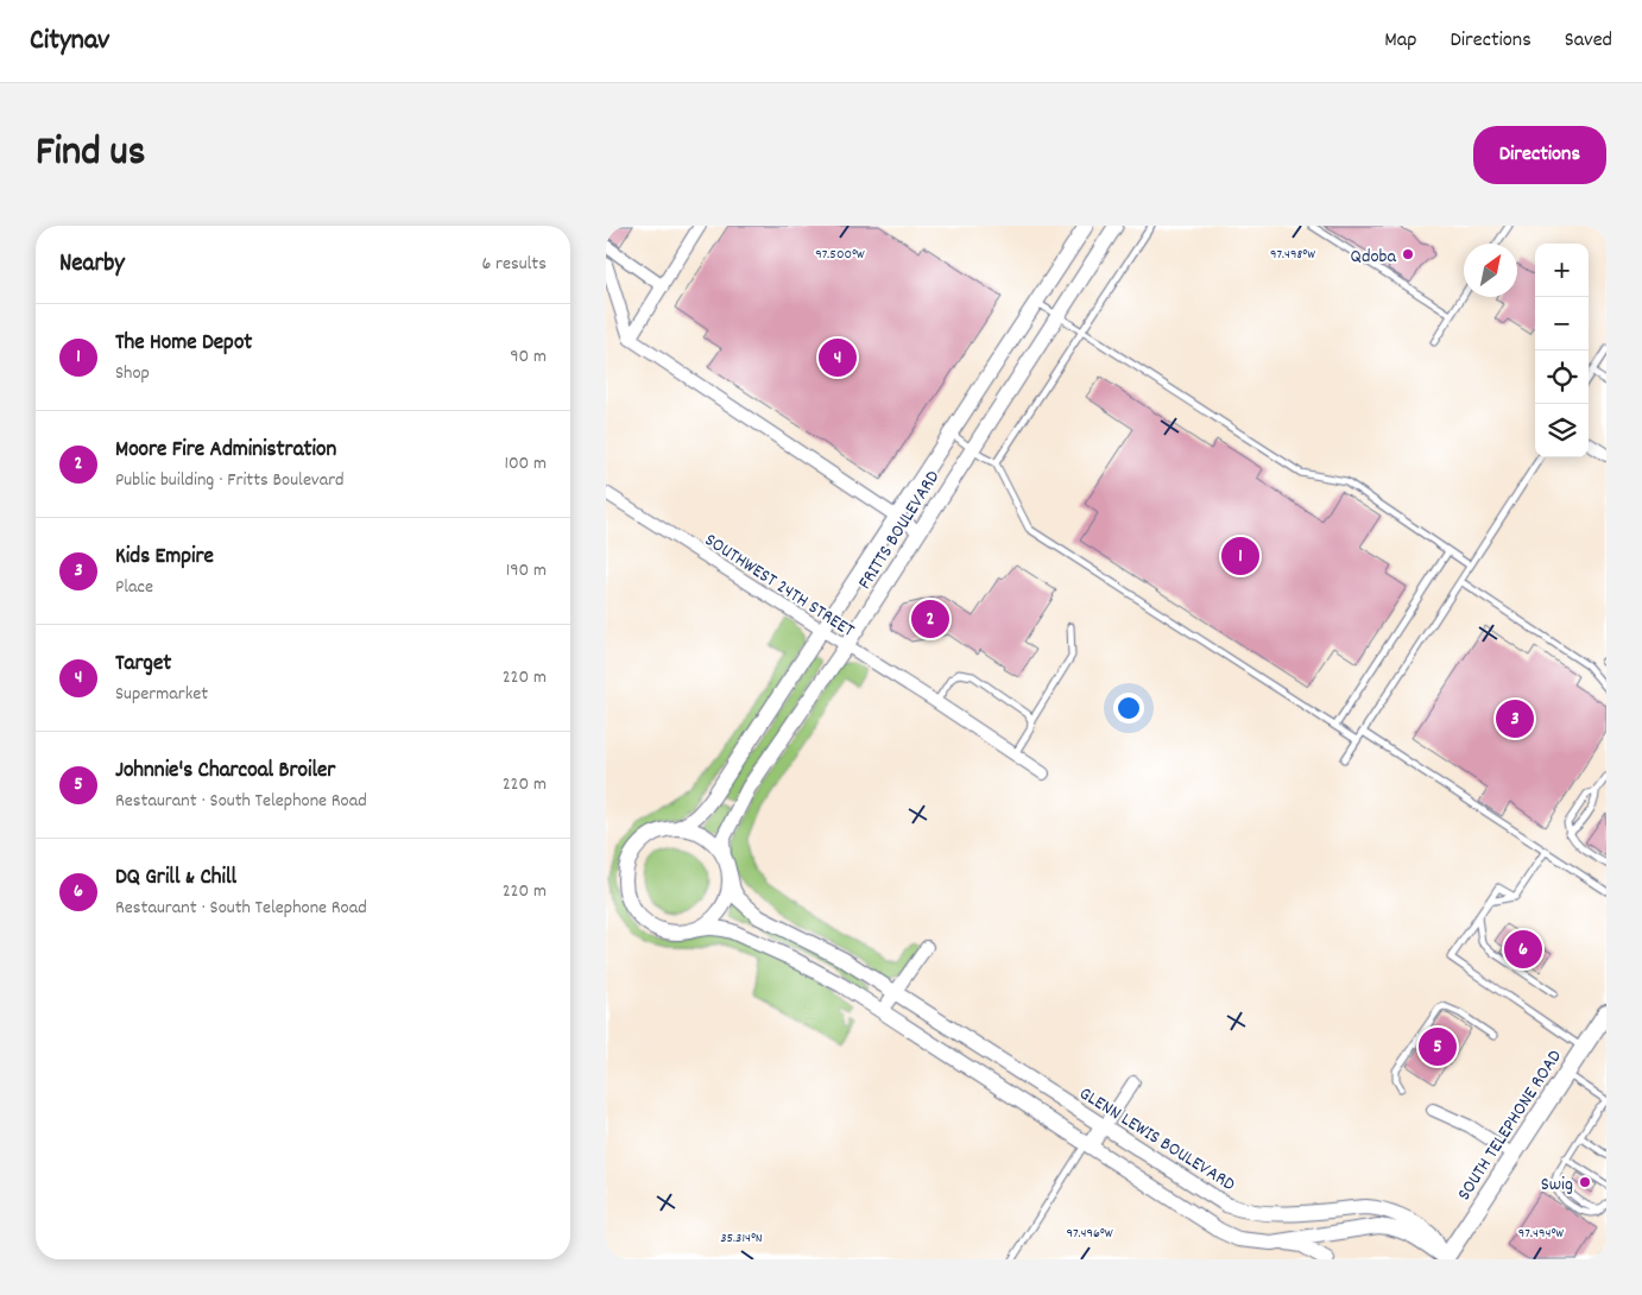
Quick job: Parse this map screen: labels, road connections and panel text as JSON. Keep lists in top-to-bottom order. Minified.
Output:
{"streets":{"main road":["SOUTH TELEPHONE ROAD"],"street":["FRITTS BOULEVARD","SOUTHWEST 24TH STREET","GLENN LEWIS BOULEVARD"]},"crossings":[["FRITTS BOULEVARD","SOUTHWEST 24TH STREET"],["FRITTS BOULEVARD","GLENN LEWIS BOULEVARD"],["SOUTH TELEPHONE ROAD","GLENN LEWIS BOULEVARD"]],"places":["Qdoba","Swig"],"north":"top right","page":{"header":"Citynav","nav":["Map","Directions","Saved"],"title":"Find us","buttons":"Directions","heading":["Nearby","6 results"],"map_buttons":["+","−"],"list":[{"mark":"1","name":"The Home Depot","note":"Shop","value":"90 m"},{"mark":"2","name":"Moore Fire Administration","note":"Public building · Fritts Boulevard","value":"100 m"},{"mark":"3","name":"Kids Empire","note":"Place","value":"190 m"},{"mark":"4","name":"Target","note":"Supermarket","value":"220 m"},{"mark":"5","name":"Johnnie's Charcoal Broiler","note":"Restaurant · South Telephone Road","value":"220 m"},{"mark":"6","name":"DQ Grill & Chill","note":"Restaurant · South Telephone Road","value":"220 m"}],"pins":["4","1","2","3","6","5"]},"coordinates":["97.500°W","97.498°W","97.496°W","97.494°W","35.314°N"]}
